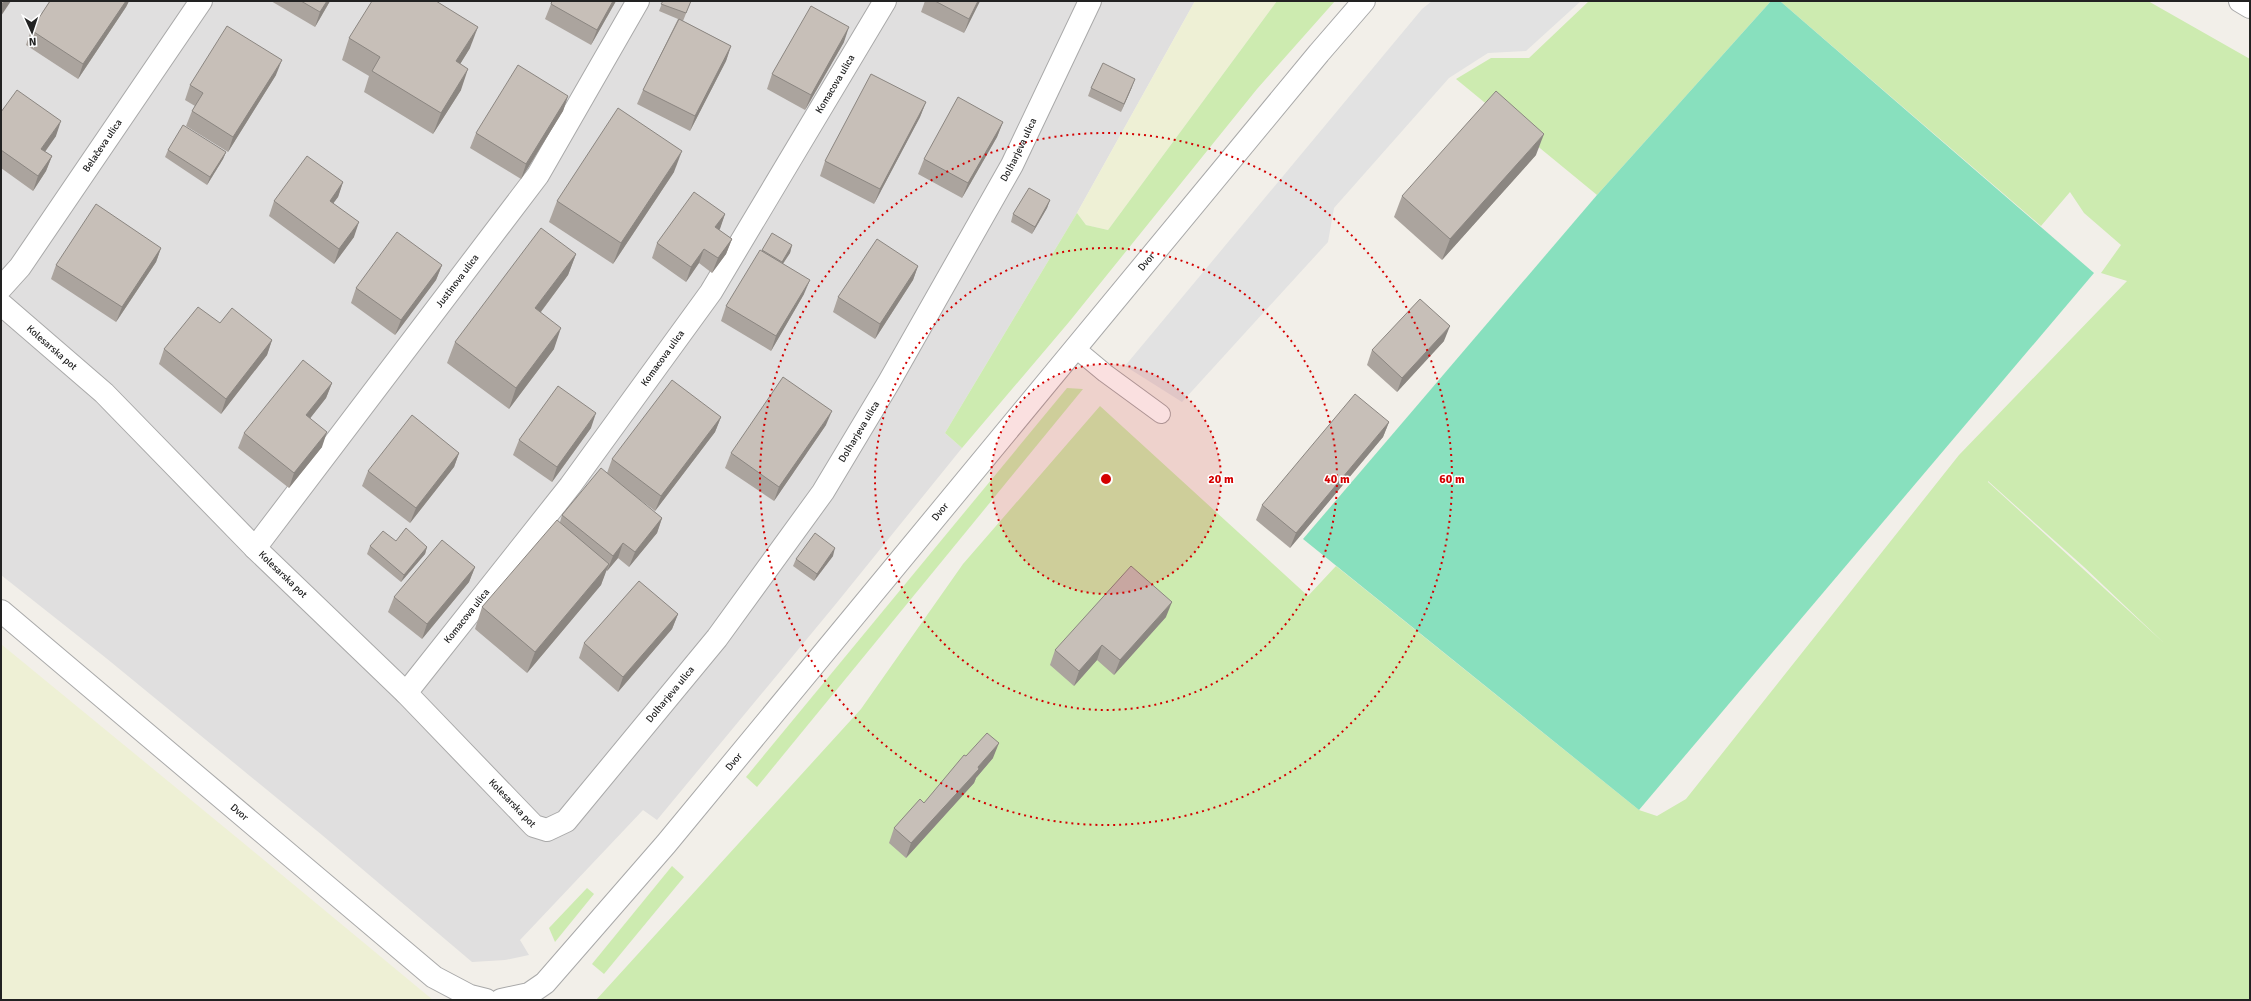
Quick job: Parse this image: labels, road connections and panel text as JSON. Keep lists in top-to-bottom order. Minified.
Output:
{"streets":{"street":["Komacova ulica","Belačeva ulica","Dolharjeva ulica","Dvor","Justinova ulica","Kolesarska pot"]},"crossings":[["Komacova ulica","Kolesarska pot"],["Dolharjeva ulica","Kolesarska pot"],["Justinova ulica","Kolesarska pot"]],"north":"bottom","rings":["20 m","40 m","60 m"]}
